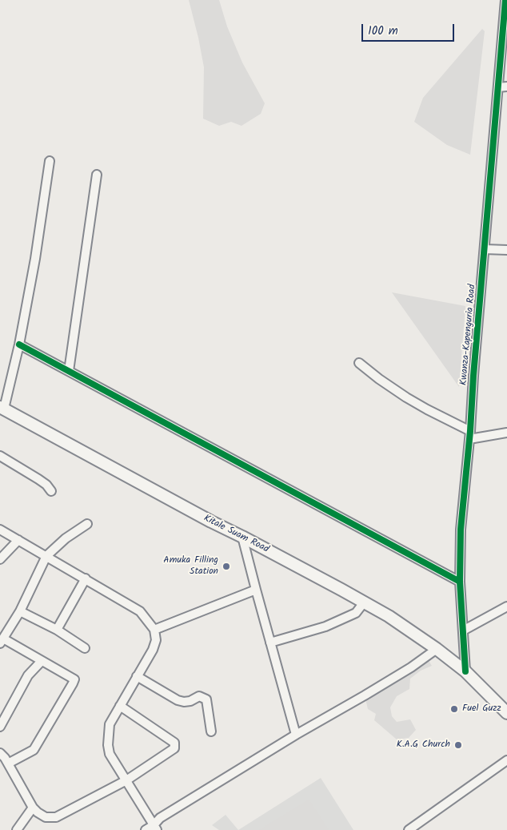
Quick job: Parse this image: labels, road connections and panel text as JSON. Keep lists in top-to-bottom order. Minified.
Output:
{"streets":{"highway":["Kitale Suam Road"],"street":["Kwanza-Kapenguria Road"]},"crossings":[["Kwanza-Kapenguria Road","Kitale Suam Road"]],"places":["Amuka Filling Station","Fuel Guzz","K.A.G Church"],"scale_bar":"100 m"}
